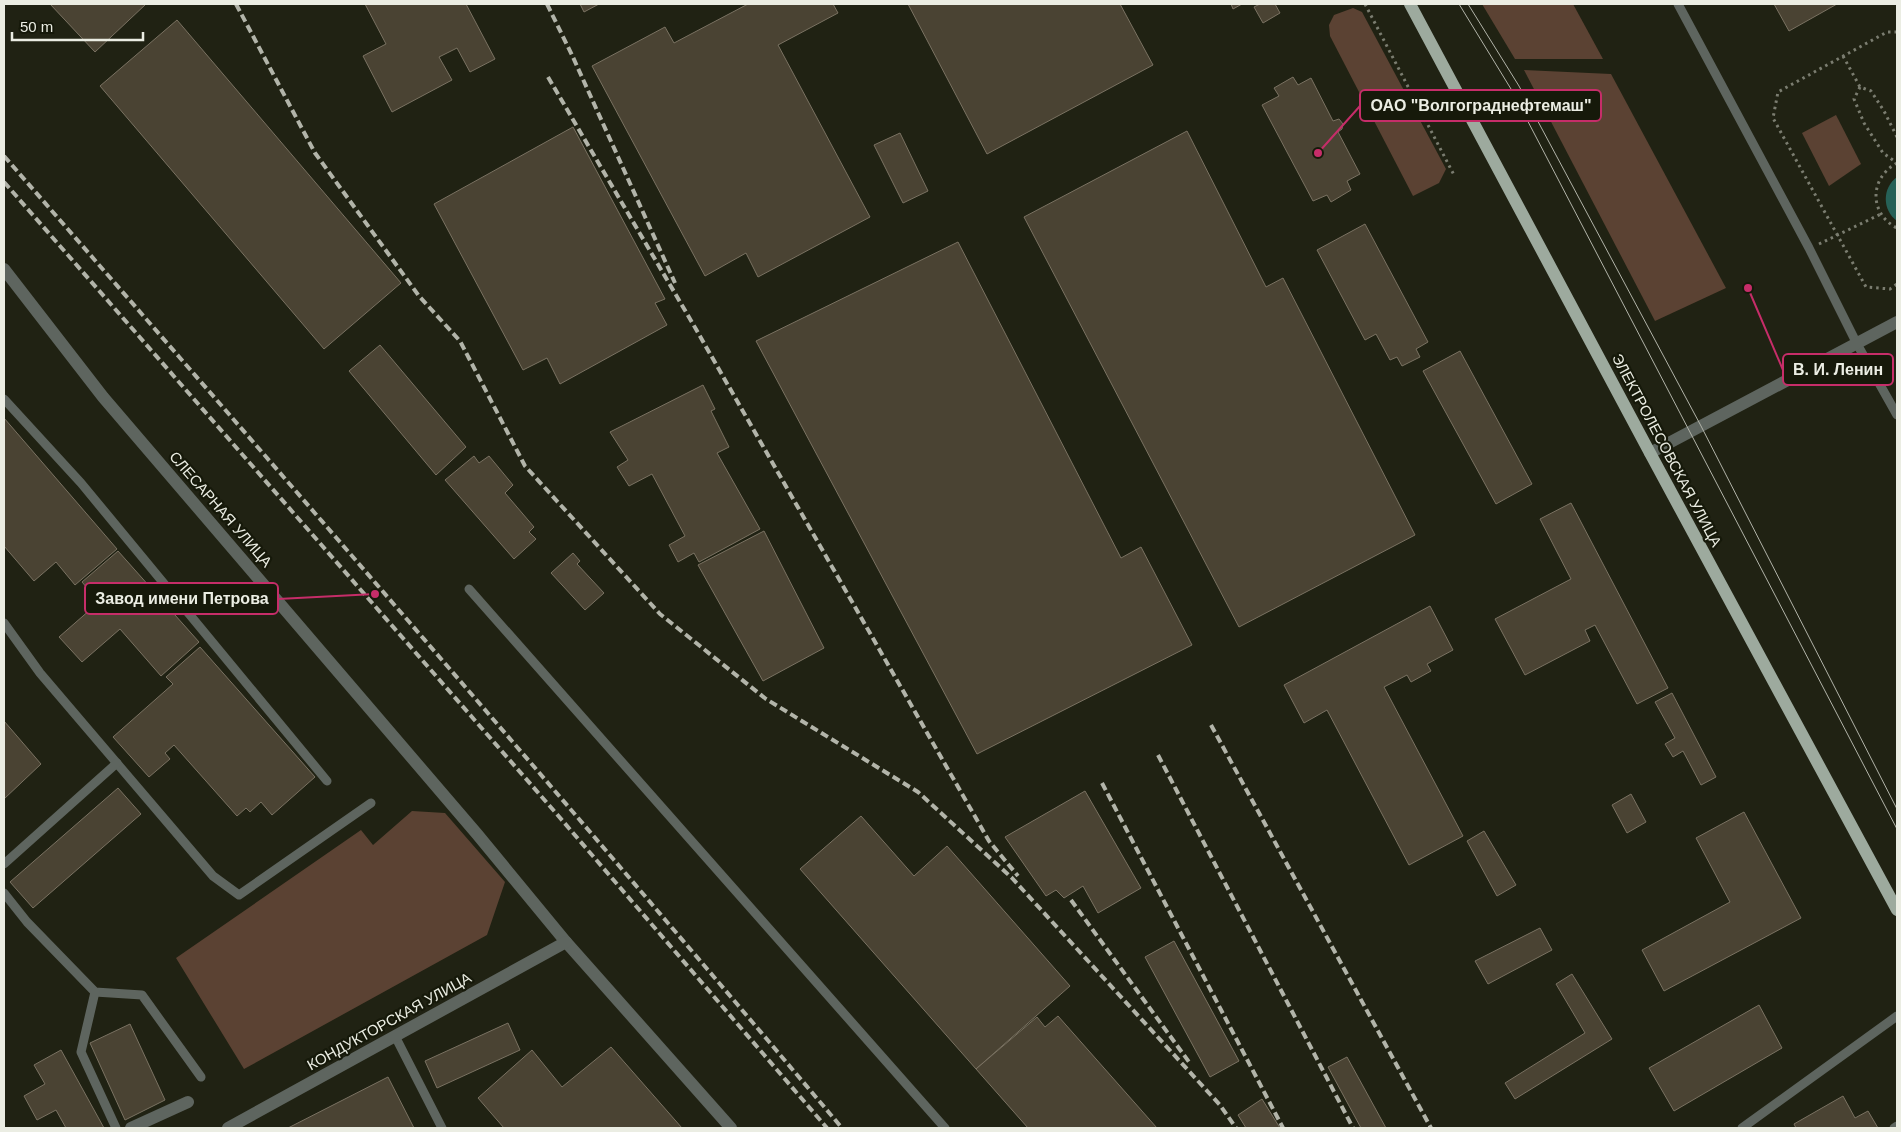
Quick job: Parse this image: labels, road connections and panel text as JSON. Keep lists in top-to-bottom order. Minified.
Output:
{"streets":{"main road":["ЭЛЕКТРОЛЕСОВСКАЯ УЛИЦА"],"street":["СЛЕСАРНАЯ УЛИЦА","КОНДУКТОРСКАЯ УЛИЦА"]},"crossings":[["СЛЕСАРНАЯ УЛИЦА","КОНДУКТОРСКАЯ УЛИЦА"]],"places":["ОАО \"Волгограднефтемаш\"","В. И. Ленин","Завод имени Петрова"],"scale_bar":"50 m"}
